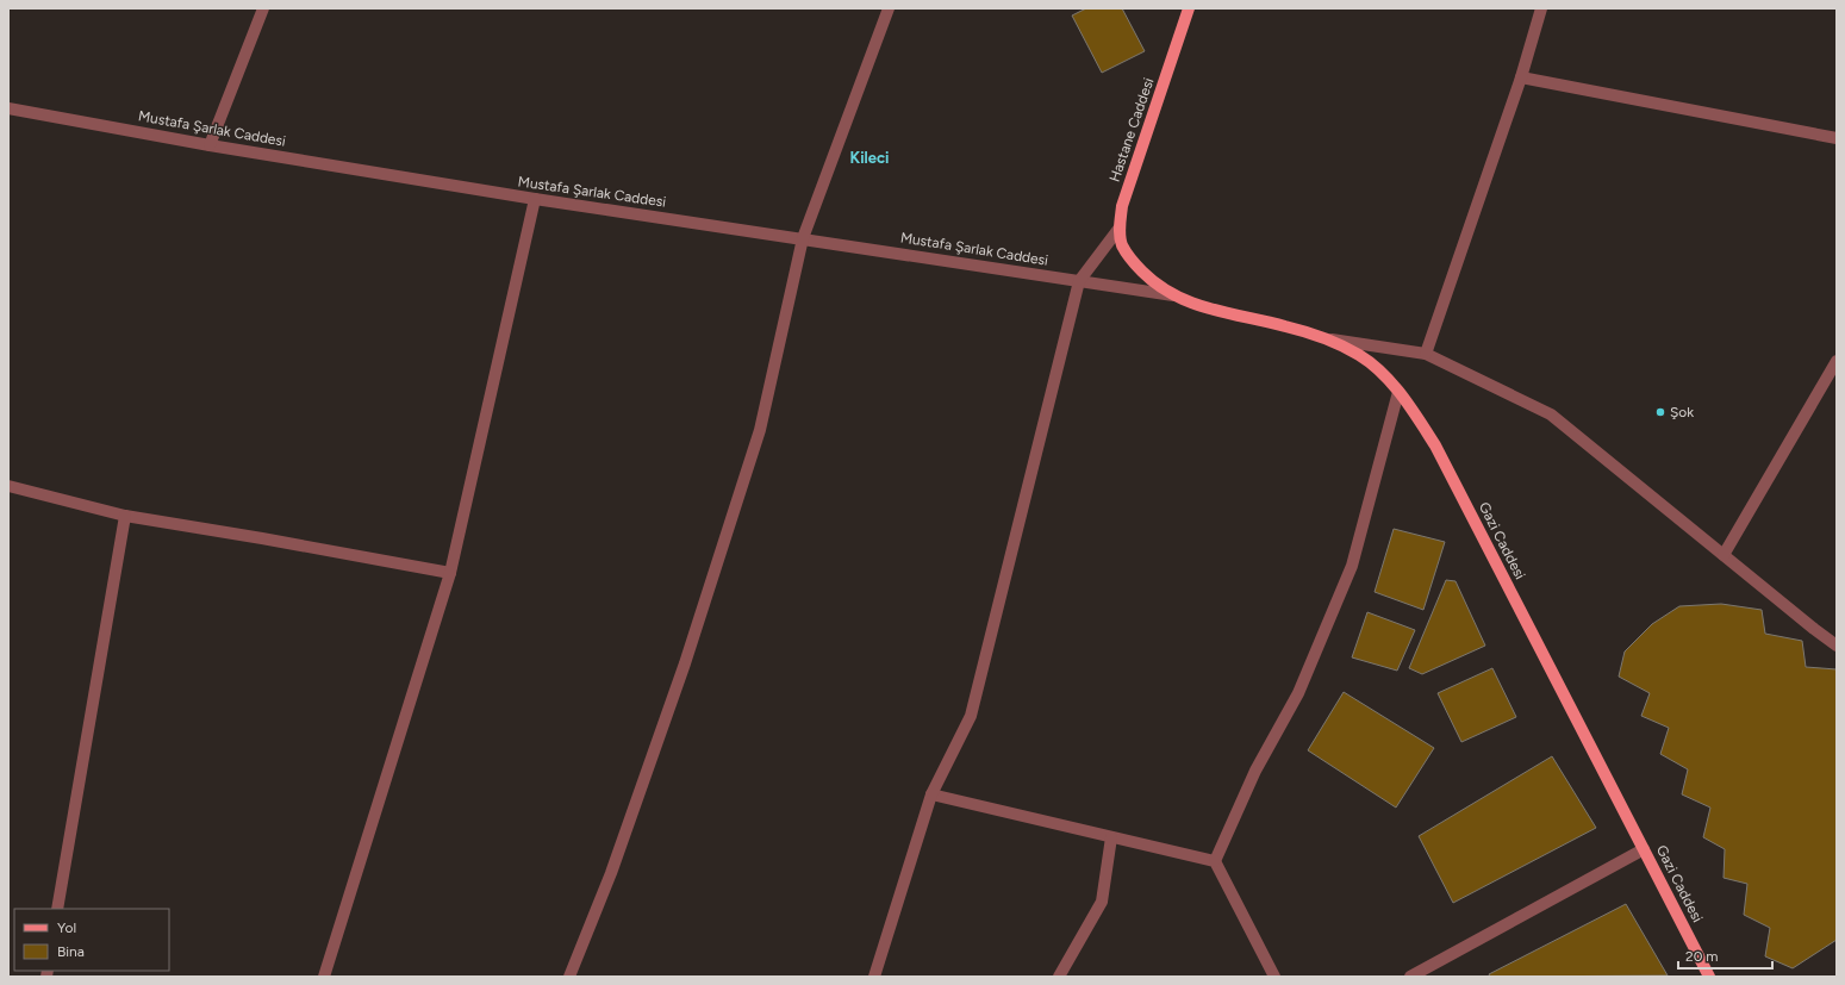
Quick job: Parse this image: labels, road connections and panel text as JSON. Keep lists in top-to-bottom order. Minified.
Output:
{"streets":{"main road":["Hastane Caddesi","Gazi Caddesi"],"street":["Mustafa Şarlak Caddesi"]},"crossings":[["Mustafa Şarlak Caddesi","Gazi Caddesi"],["Hastane Caddesi","Gazi Caddesi"]],"districts":["Kileci"],"places":["Şok"],"legend":["Yol","Bina"],"scale_bar":"20 m"}
